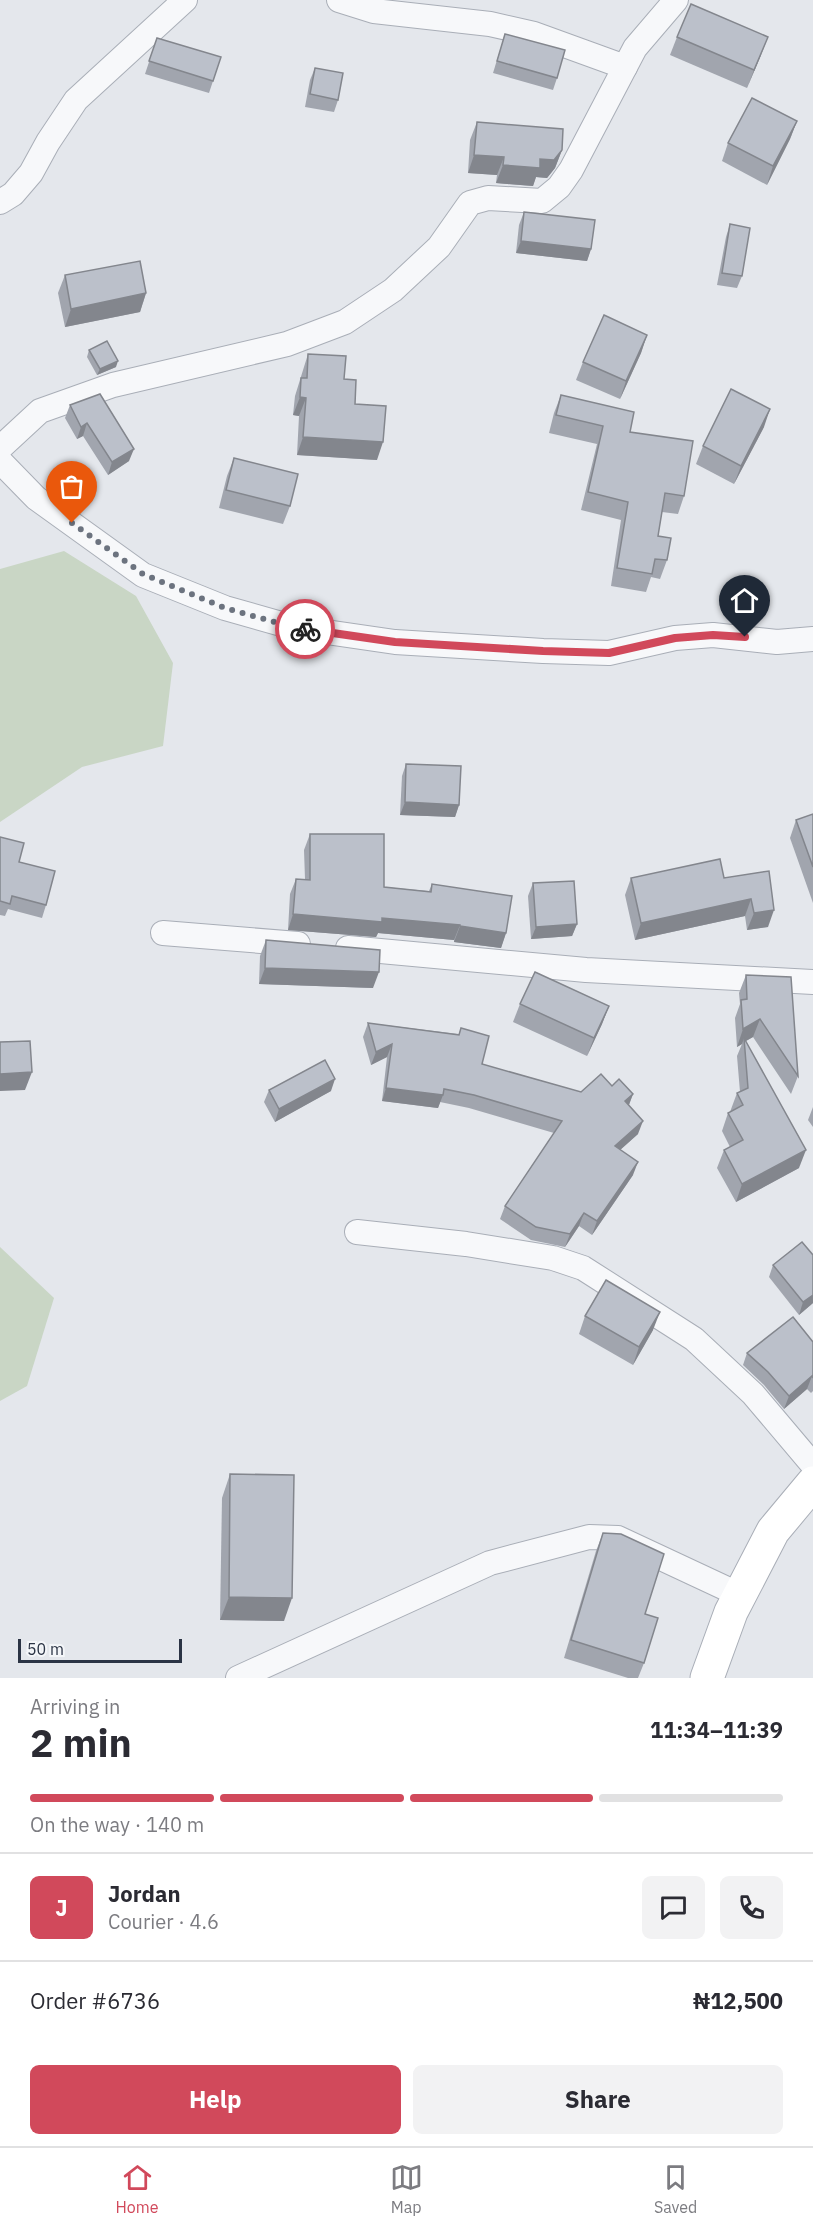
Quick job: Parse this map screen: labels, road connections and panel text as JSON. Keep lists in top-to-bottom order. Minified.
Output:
{"scale_bar":"50 m","page":{"scale":"50 m","heading":["2 min","Arriving in","11:34–11:39"],"panel":["Jordan","Courier · 4.6","Order #6736","₦12,500"],"bar":"On the way · 140 m","round":"J","buttons":["Help","Share"],"tabs":["Home","Map","Saved"]}}
